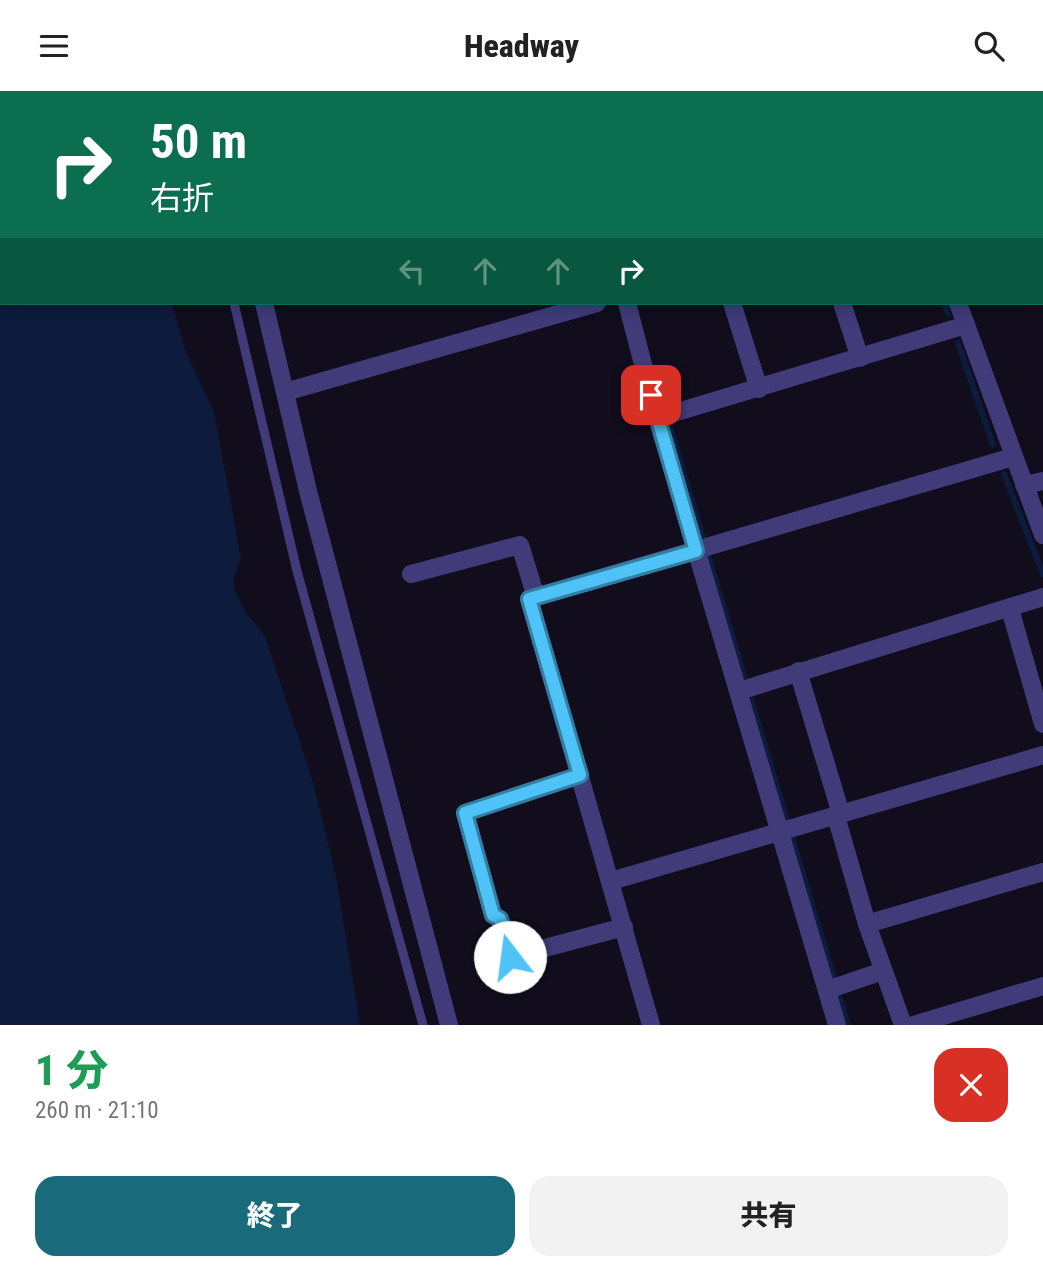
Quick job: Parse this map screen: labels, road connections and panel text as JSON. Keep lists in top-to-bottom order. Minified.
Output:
{"page":{"header":"Headway","turn":["50 m","右折"],"heading":["1 分","260 m · 21:10"],"buttons":["終了","共有"]}}
